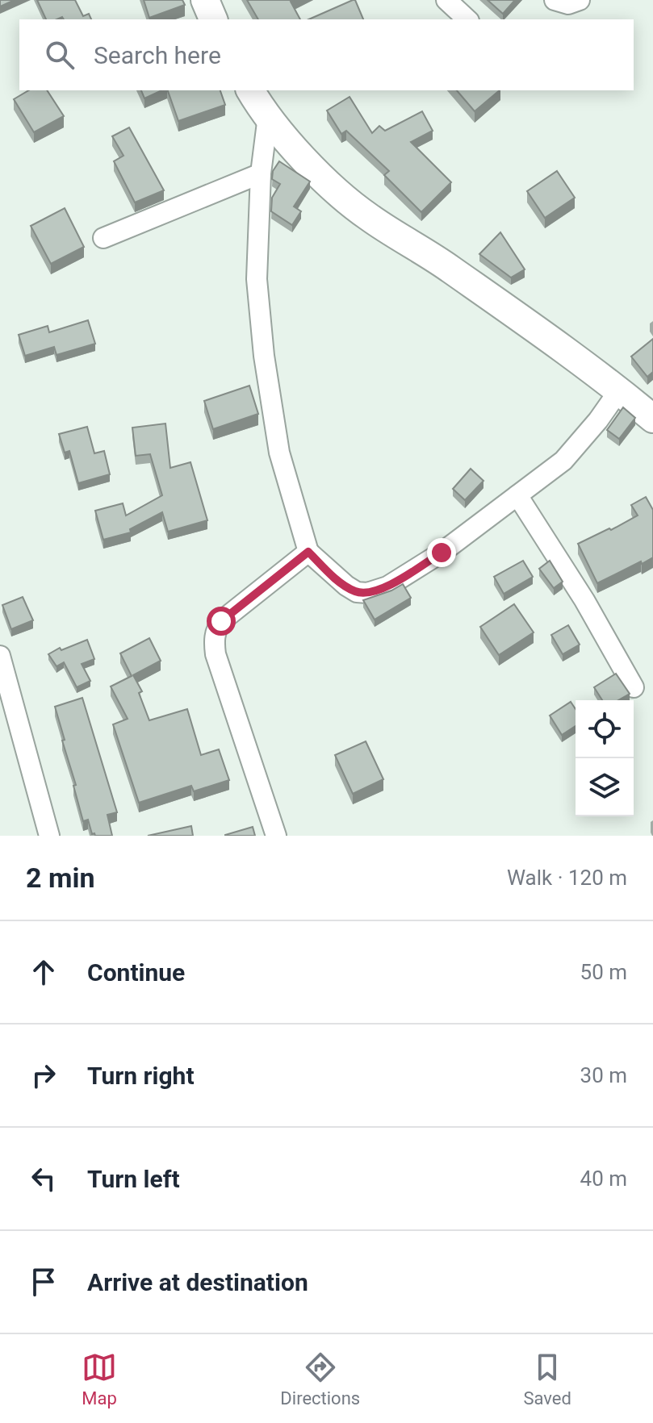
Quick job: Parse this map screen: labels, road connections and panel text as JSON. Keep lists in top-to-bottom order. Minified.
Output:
{"page":{"search":"Search here","heading":["2 min","Walk · 120 m"],"list":[["Continue","50 m"],["Turn right","30 m"],["Turn left","40 m"],"Arrive at destination"],"nav":["Map","Directions","Saved"]}}
